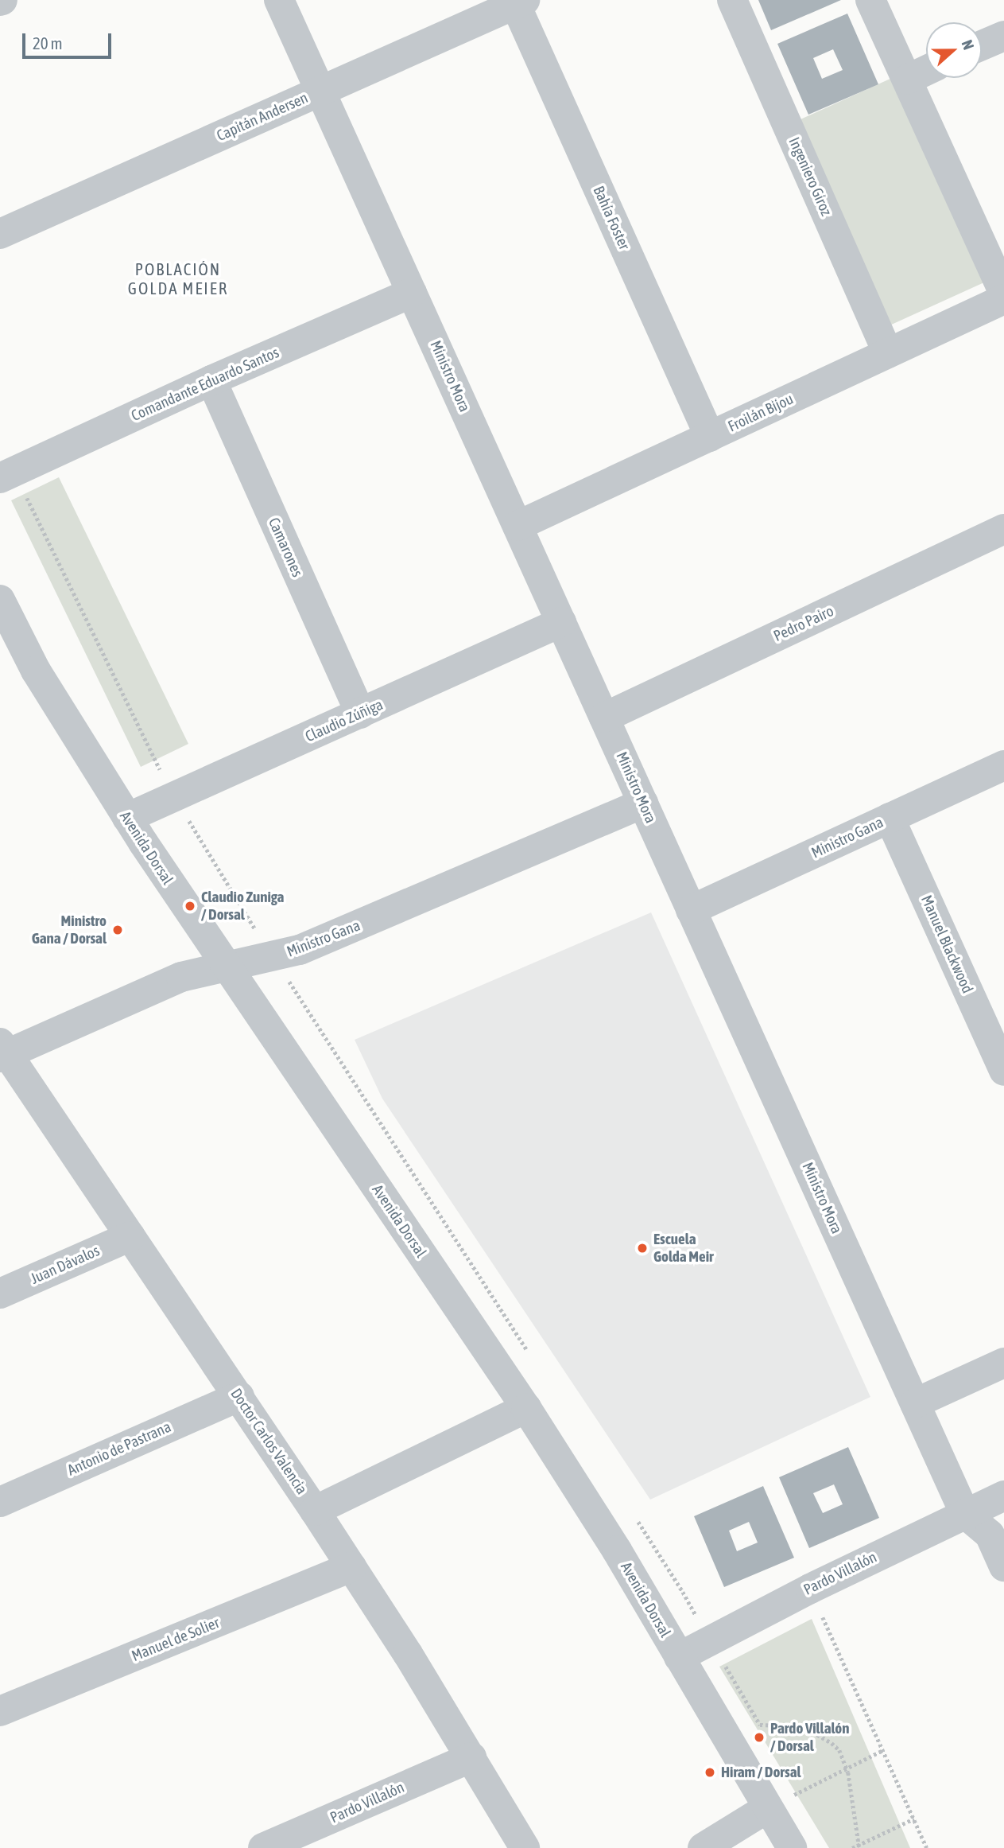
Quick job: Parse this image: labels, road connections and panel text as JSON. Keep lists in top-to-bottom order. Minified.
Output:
{"streets":{"street":["Capitán Andersen","Ingeniero Giroz","Bahía Foster","Ministro Mora","Comandante Eduardo Santos","Froilán Bijou","Camarones","Pedro Pairo","Claudio Zúñiga","Ministro Gana","Avenida Dorsal","Manuel Blackwood","Juan Dávalos","Doctor Carlos Valencia","Antonio de Pastrana","Pardo Villalón","Manuel de Solier"]},"crossings":[["Capitán Andersen","Bahía Foster"],["Capitán Andersen","Ministro Mora"],["Ingeniero Giroz","Froilán Bijou"],["Bahía Foster","Froilán Bijou"],["Ministro Mora","Comandante Eduardo Santos"],["Ministro Mora","Froilán Bijou"],["Ministro Mora","Pedro Pairo"],["Ministro Mora","Claudio Zúñiga"],["Ministro Mora","Ministro Gana"],["Ministro Mora","Pardo Villalón"],["Comandante Eduardo Santos","Camarones"],["Camarones","Claudio Zúñiga"],["Claudio Zúñiga","Avenida Dorsal"],["Ministro Gana","Avenida Dorsal"],["Ministro Gana","Manuel Blackwood"],["Ministro Gana","Doctor Carlos Valencia"],["Avenida Dorsal","Pardo Villalón"],["Juan Dávalos","Doctor Carlos Valencia"],["Doctor Carlos Valencia","Antonio de Pastrana"],["Doctor Carlos Valencia","Pardo Villalón"],["Doctor Carlos Valencia","Manuel de Solier"]],"districts":["POBLACIÓN GOLDA MEIER"],"places":["Claudio Zuniga / Dorsal","Ministro Gana / Dorsal","Escuela Golda Meir","Pardo Villalón / Dorsal","Hiram / Dorsal"],"scale_bar":"20 m","north":"right"}
